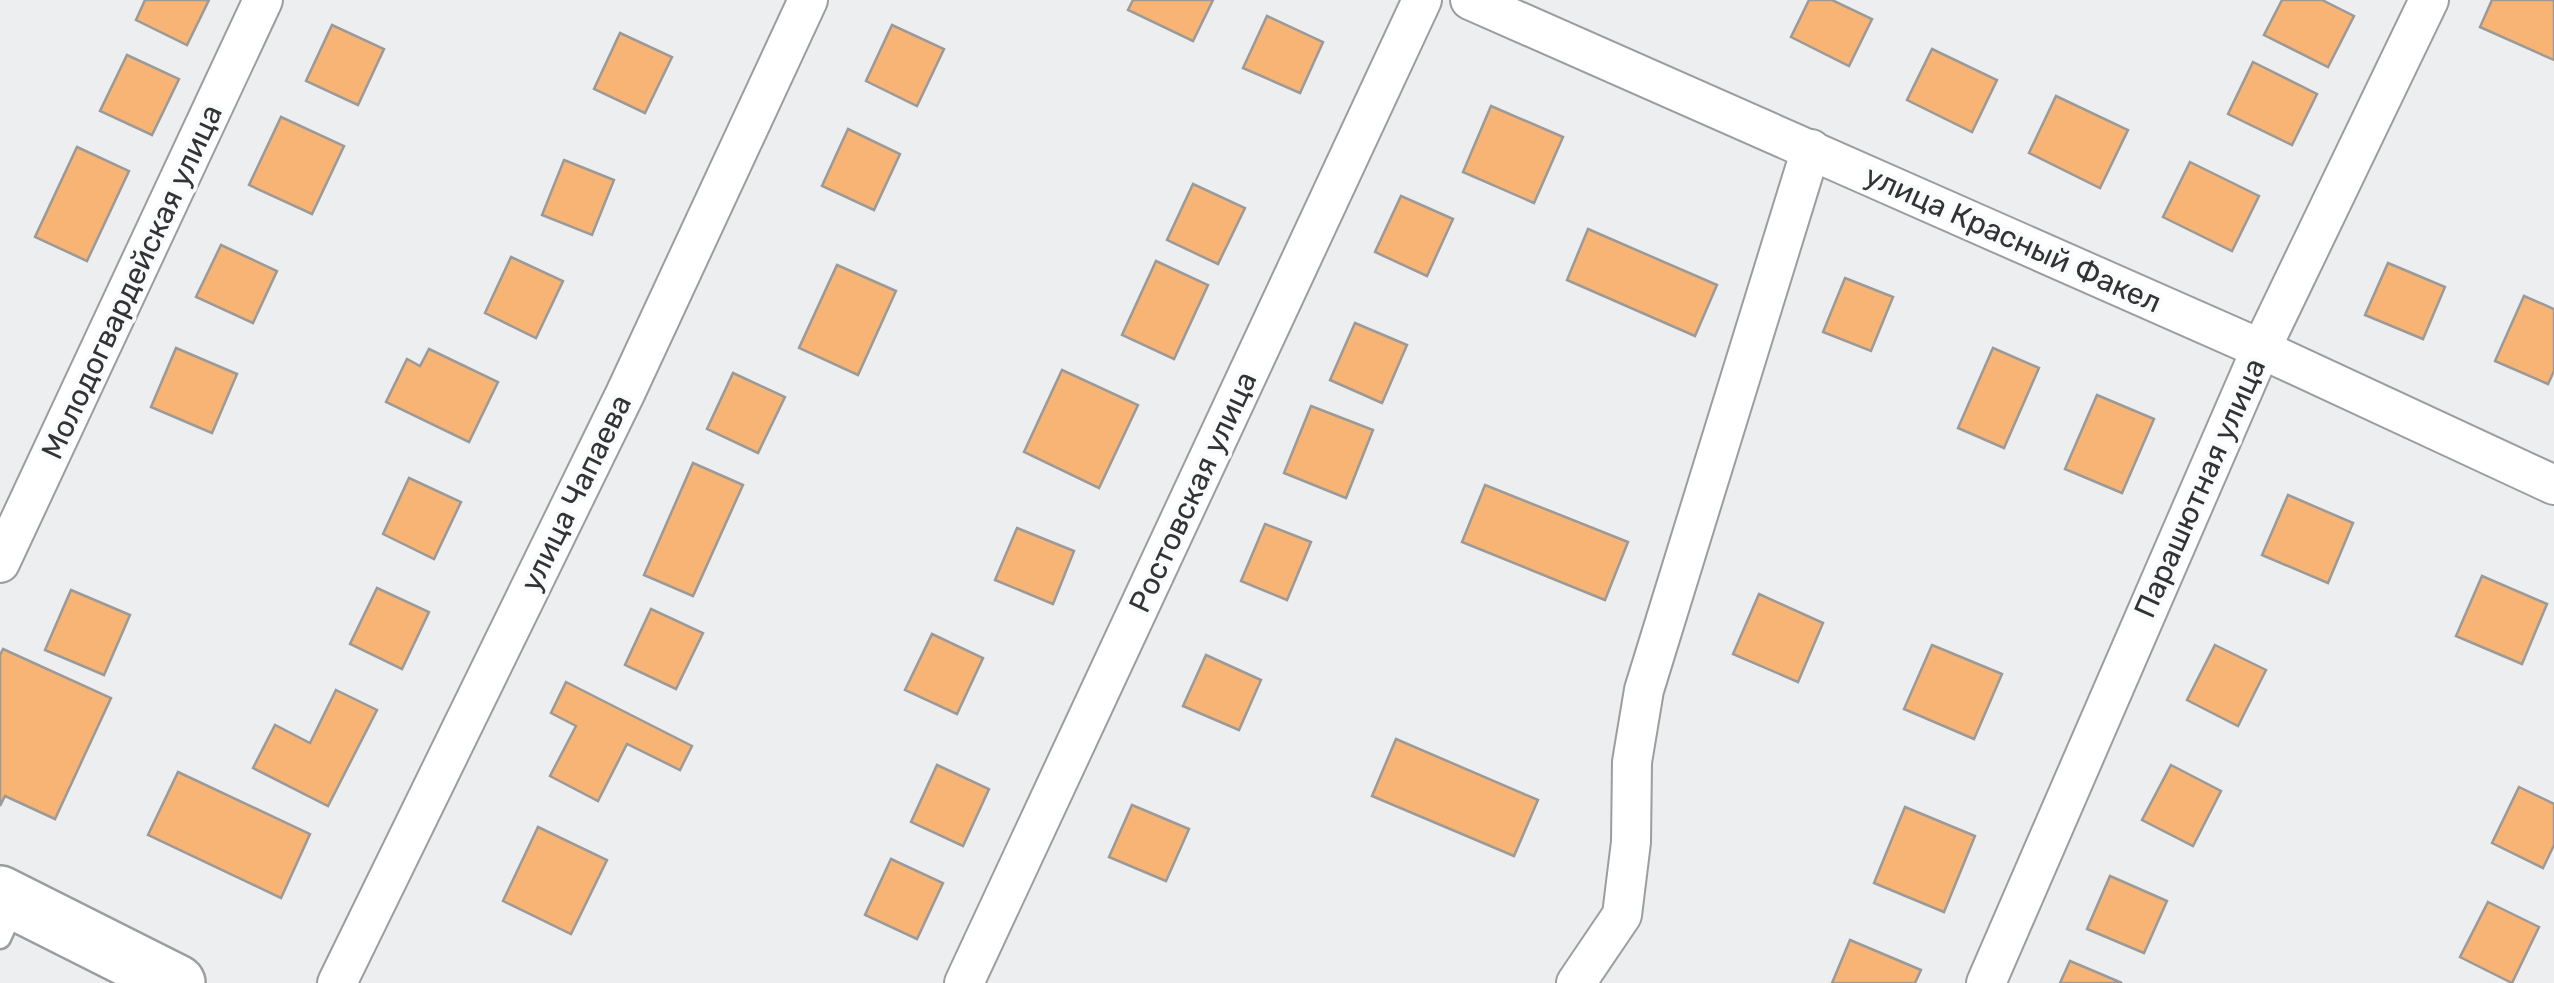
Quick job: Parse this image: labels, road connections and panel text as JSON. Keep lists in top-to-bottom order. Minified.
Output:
{"streets":{"street":["улица Красный Факел","Молодогвардейская улица","Парашютная улица","Ростовская улица","улица Чапаева"]},"crossings":[["улица Красный Факел","Парашютная улица"]]}
